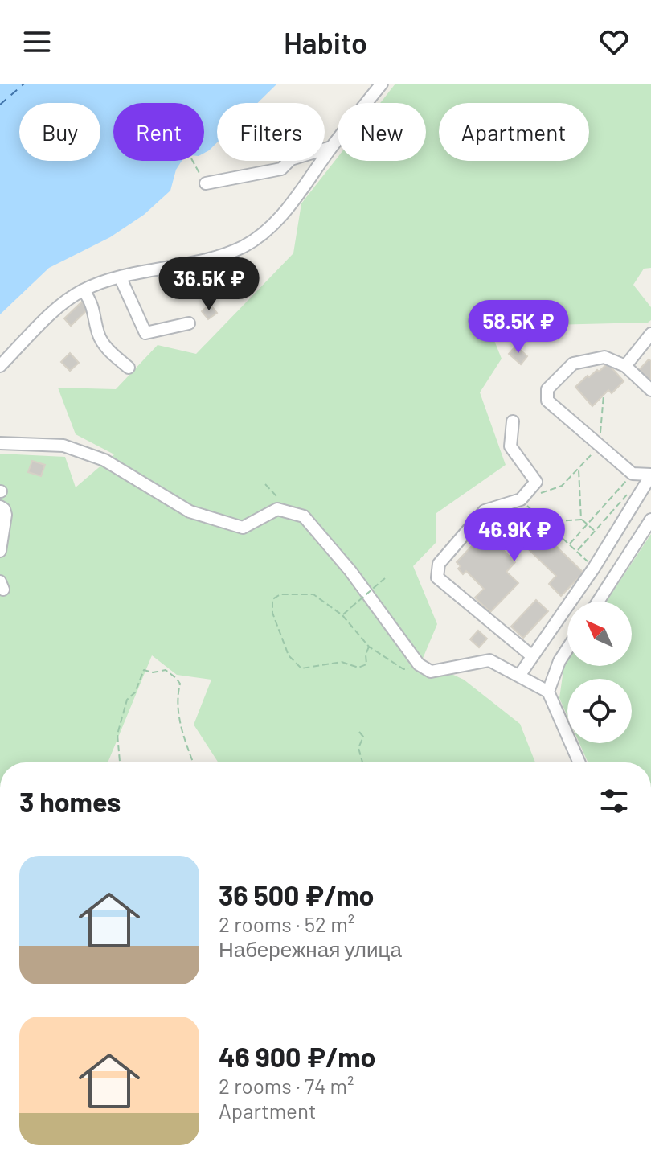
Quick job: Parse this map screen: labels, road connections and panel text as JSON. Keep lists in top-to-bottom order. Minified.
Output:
{"north":"top left","page":{"header":"Habito","chip":["Buy","Rent","Filters","New","Apartment"],"price":["36.5K ₽","58.5K ₽","46.9K ₽"],"heading":"3 homes","list":[{"name":"36 500 ₽/mo","note":"2 rooms · 52 m² · Набережная улица"},{"name":"46 900 ₽/mo","note":"2 rooms · 74 m² · Apartment"}]}}
